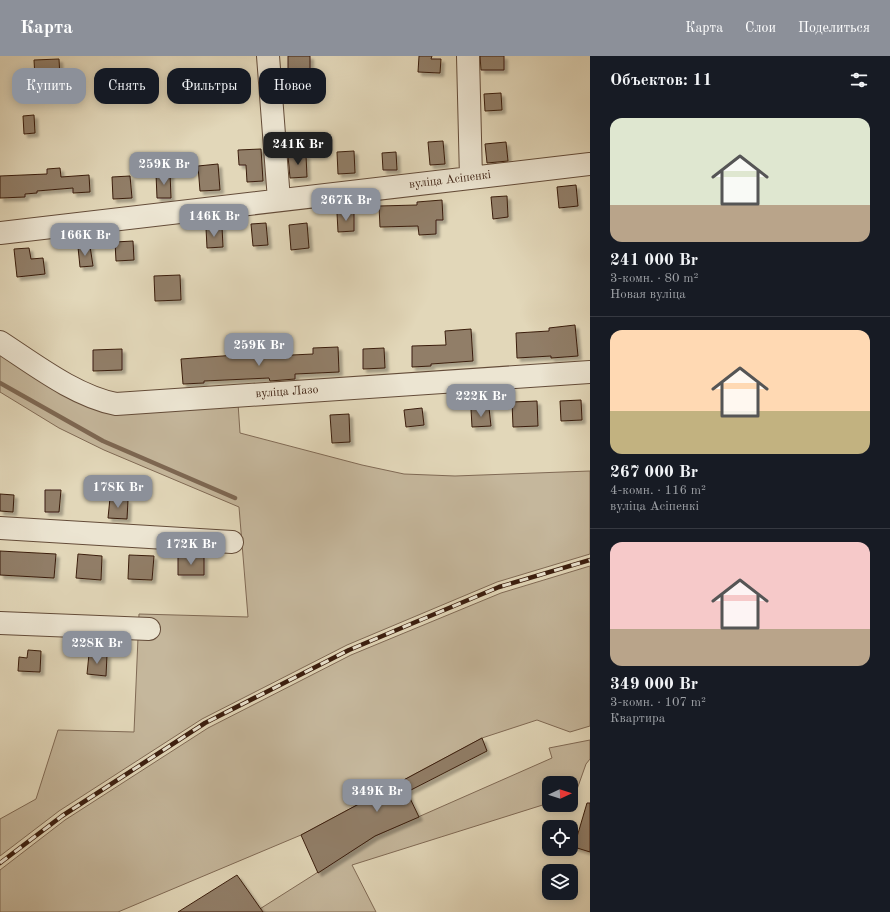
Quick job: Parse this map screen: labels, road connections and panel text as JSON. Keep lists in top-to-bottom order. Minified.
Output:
{"streets":{"street":["вуліца Асіпенкі","вуліца Лазо"]},"north":"right","page":{"header":"Карта","nav":["Карта","Слои","Поделиться"],"heading":"Объектов: 11","chip":["Купить","Снять","Фильтры","Новое"],"list":[{"name":"241 000 Br","note":"3-комн. · 80 m² · Новая вуліца"},{"name":"267 000 Br","note":"4-комн. · 116 m² · вуліца Асіпенкі"},{"name":"349 000 Br","note":"3-комн. · 107 m² · Квартира"}],"price":["241K Br","259K Br","267K Br","146K Br","166K Br","259K Br","222K Br","178K Br","172K Br","228K Br","349K Br"]}}
